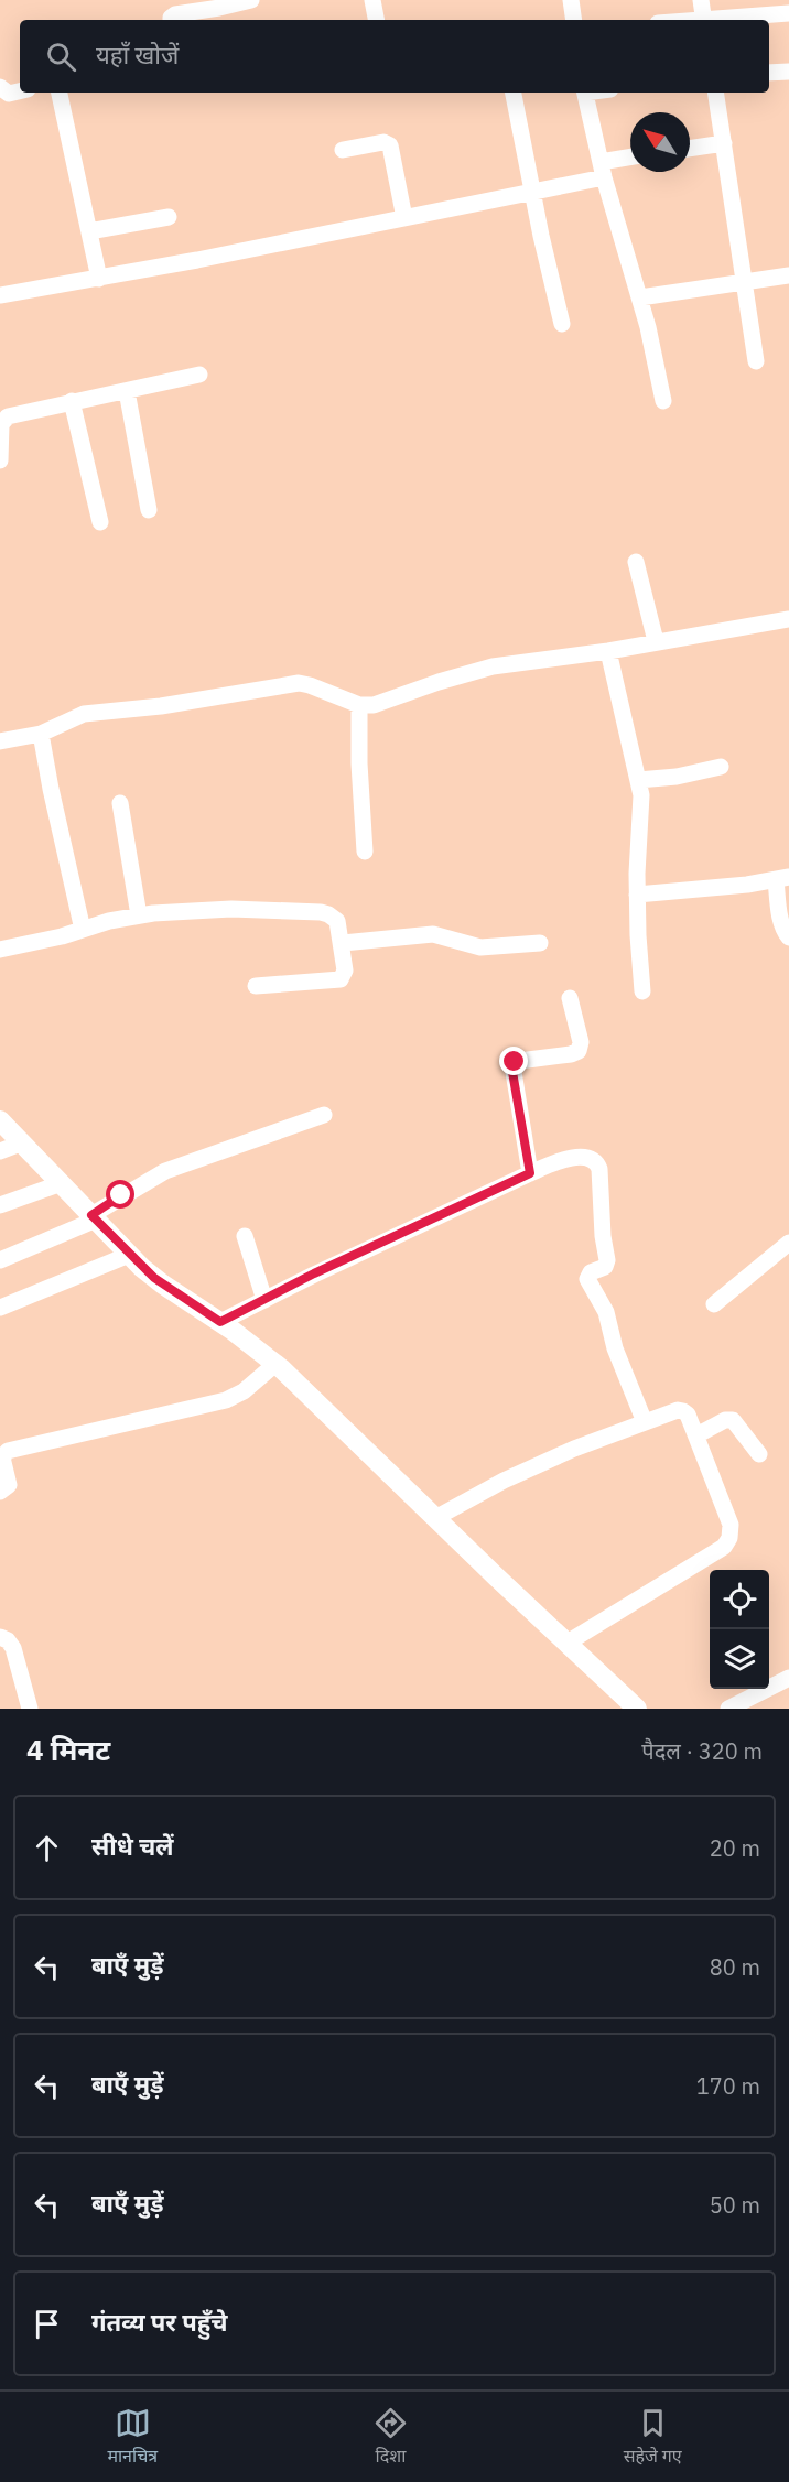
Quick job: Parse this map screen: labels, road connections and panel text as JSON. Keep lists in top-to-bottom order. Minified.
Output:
{"north":"top left","page":{"search":"यहाँ खोजें","heading":["4 मिनट","पैदल · 320 m"],"list":[["सीधे चलें","20 m"],["बाएँ मुड़ें","80 m"],["बाएँ मुड़ें","170 m"],["बाएँ मुड़ें","50 m"],"गंतव्य पर पहुँचे"],"nav":["मानचित्र","दिशा","सहेजे गए"]}}
